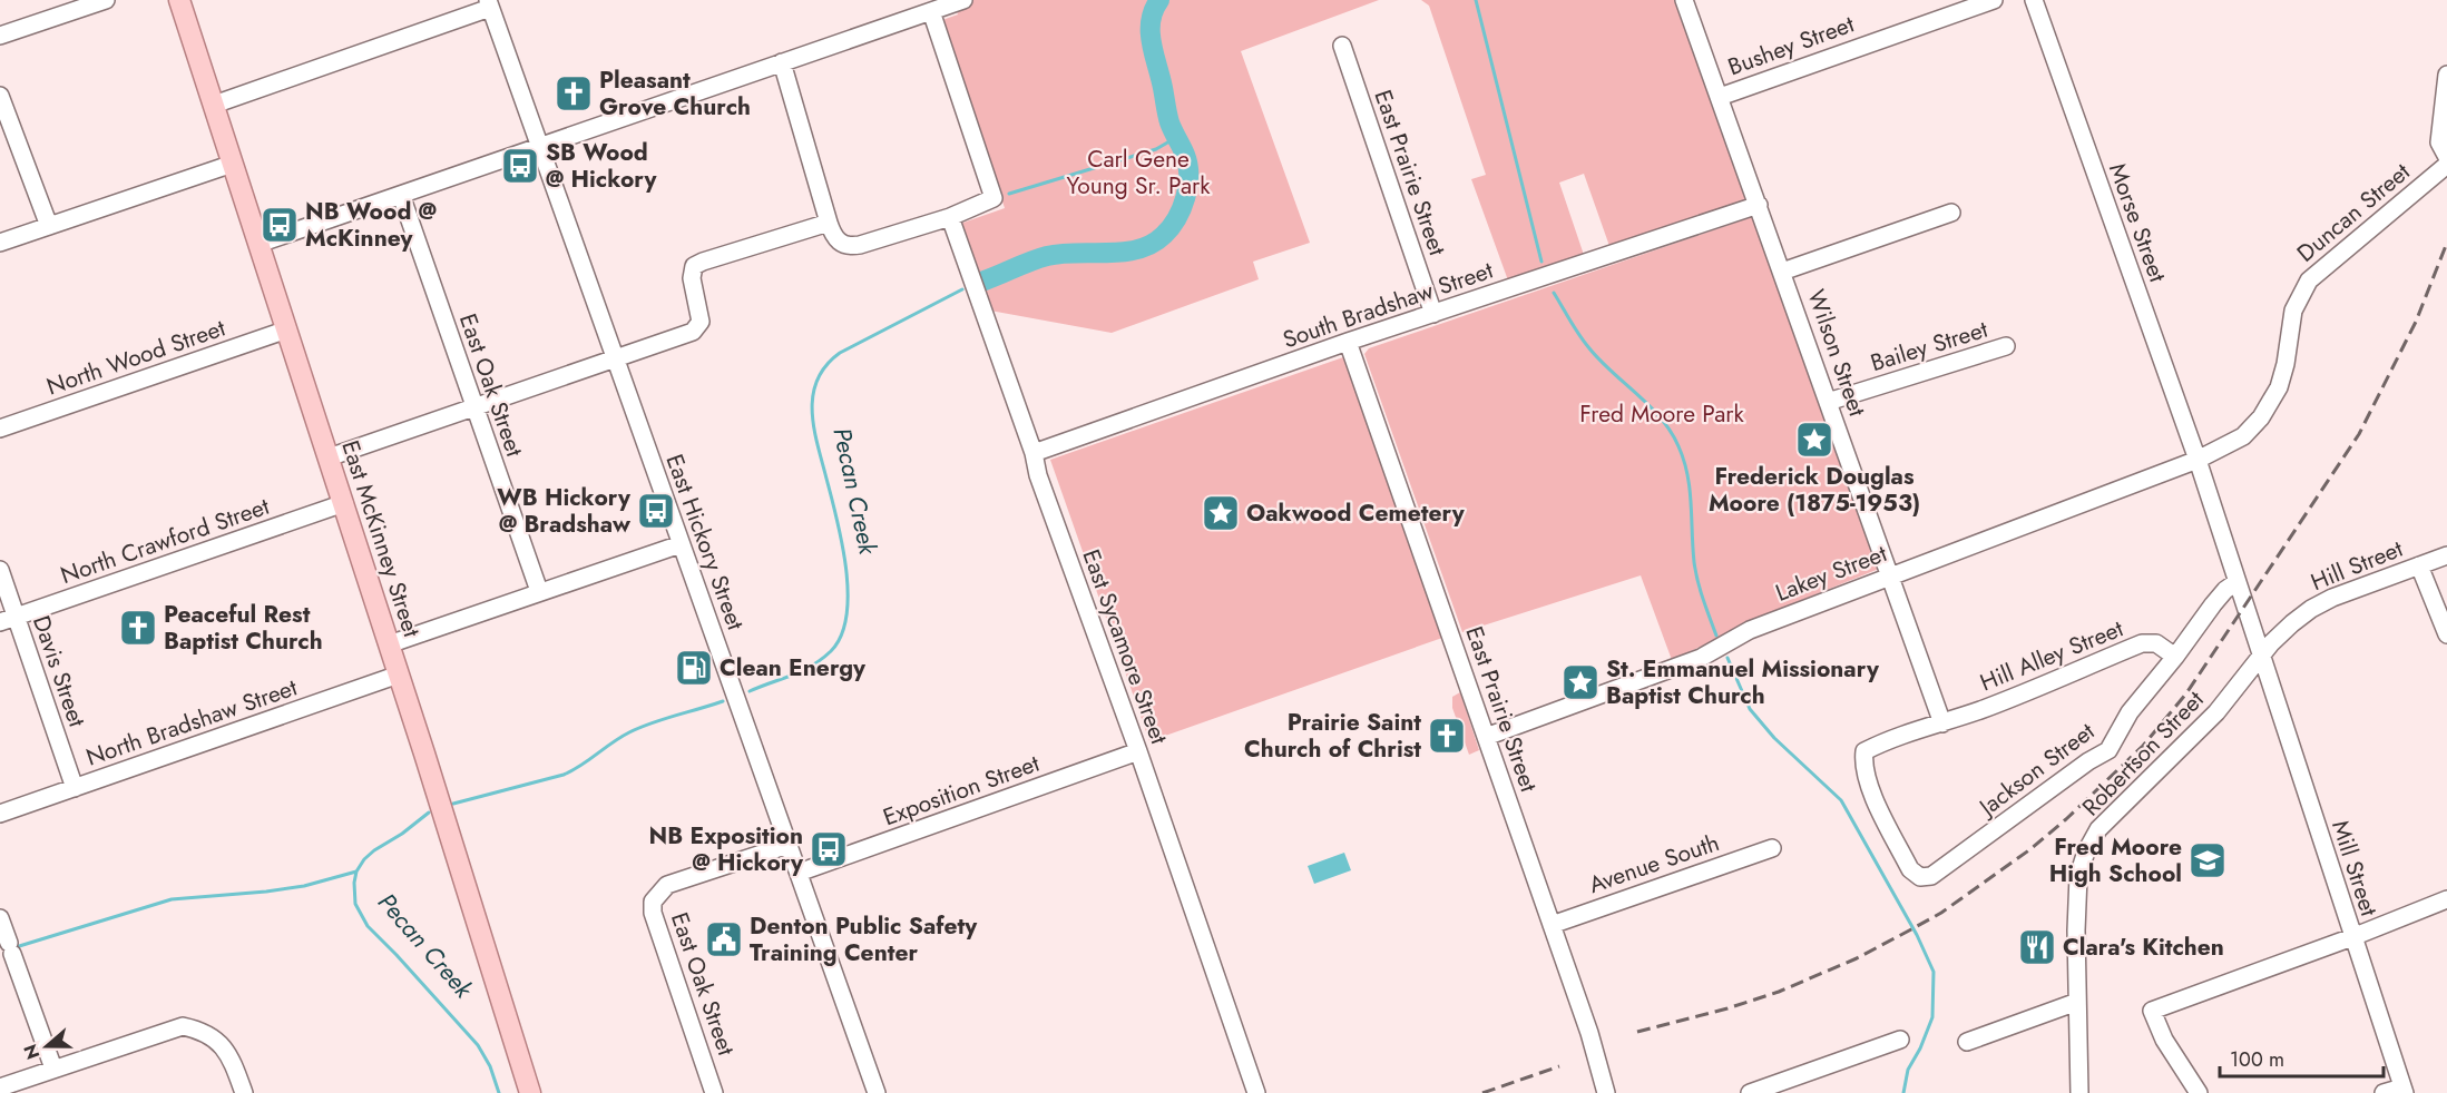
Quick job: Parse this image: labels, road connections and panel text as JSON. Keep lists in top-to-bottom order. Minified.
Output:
{"streets":{"main road":["East McKinney Street"],"street":["Bushey Street","East Prairie Street","Duncan Street","Morse Street","South Bradshaw Street","Bailey Street","Wilson Street","North Wood Street","East Oak Street","North Crawford Street","East Hickory Street","Hill Street","Lakey Street","East Sycamore Street","Hill Alley Street","Davis Street","North Bradshaw Street","Robertson Street","Jackson Street","Exposition Street","Avenue South","Mill Street"]},"crossings":[["Bushey Street","Wilson Street"],["East Prairie Street","South Bradshaw Street"],["East Prairie Street","Lakey Street"],["East Prairie Street","Avenue South"],["Duncan Street","Morse Street"],["Duncan Street","Lakey Street"],["Morse Street","Lakey Street"],["Morse Street","Jackson Street"],["Morse Street","Mill Street"],["South Bradshaw Street","Wilson Street"],["South Bradshaw Street","East Sycamore Street"],["Bailey Street","Wilson Street"],["Wilson Street","Lakey Street"],["Wilson Street","Hill Alley Street"],["North Wood Street","East McKinney Street"],["East Oak Street","East Hickory Street"],["East McKinney Street","North Crawford Street"],["East McKinney Street","North Bradshaw Street"],["North Crawford Street","Davis Street"],["East Hickory Street","Exposition Street"],["Hill Street","Robertson Street"],["Hill Street","Mill Street"],["East Sycamore Street","Exposition Street"],["Hill Alley Street","Jackson Street"],["Davis Street","North Bradshaw Street"],["Robertson Street","Mill Street"],["Jackson Street","Mill Street"]],"water":["Pecan Creek"],"parks":["Carl Gene Young Sr. Park","Fred Moore Park"],"places":{"church":["Pleasant Grove Church","Peaceful Rest Baptist Church","Prairie Saint Church of Christ"],"bus stop":["SB Wood @ Hickory","NB Wood @ McKinney","WB Hickory @ Bradshaw","NB Exposition @ Hickory"],"place":["Frederick Douglas Moore (1875-1953)","Oakwood Cemetery","St. Emmanuel Missionary Baptist Church"],"fuel station":["Clean Energy"],"school or university":["Fred Moore High School"],"public building":["Denton Public Safety Training Center"],"restaurant":["Clara's Kitchen"]},"scale_bar":"100 m","north":"left"}
